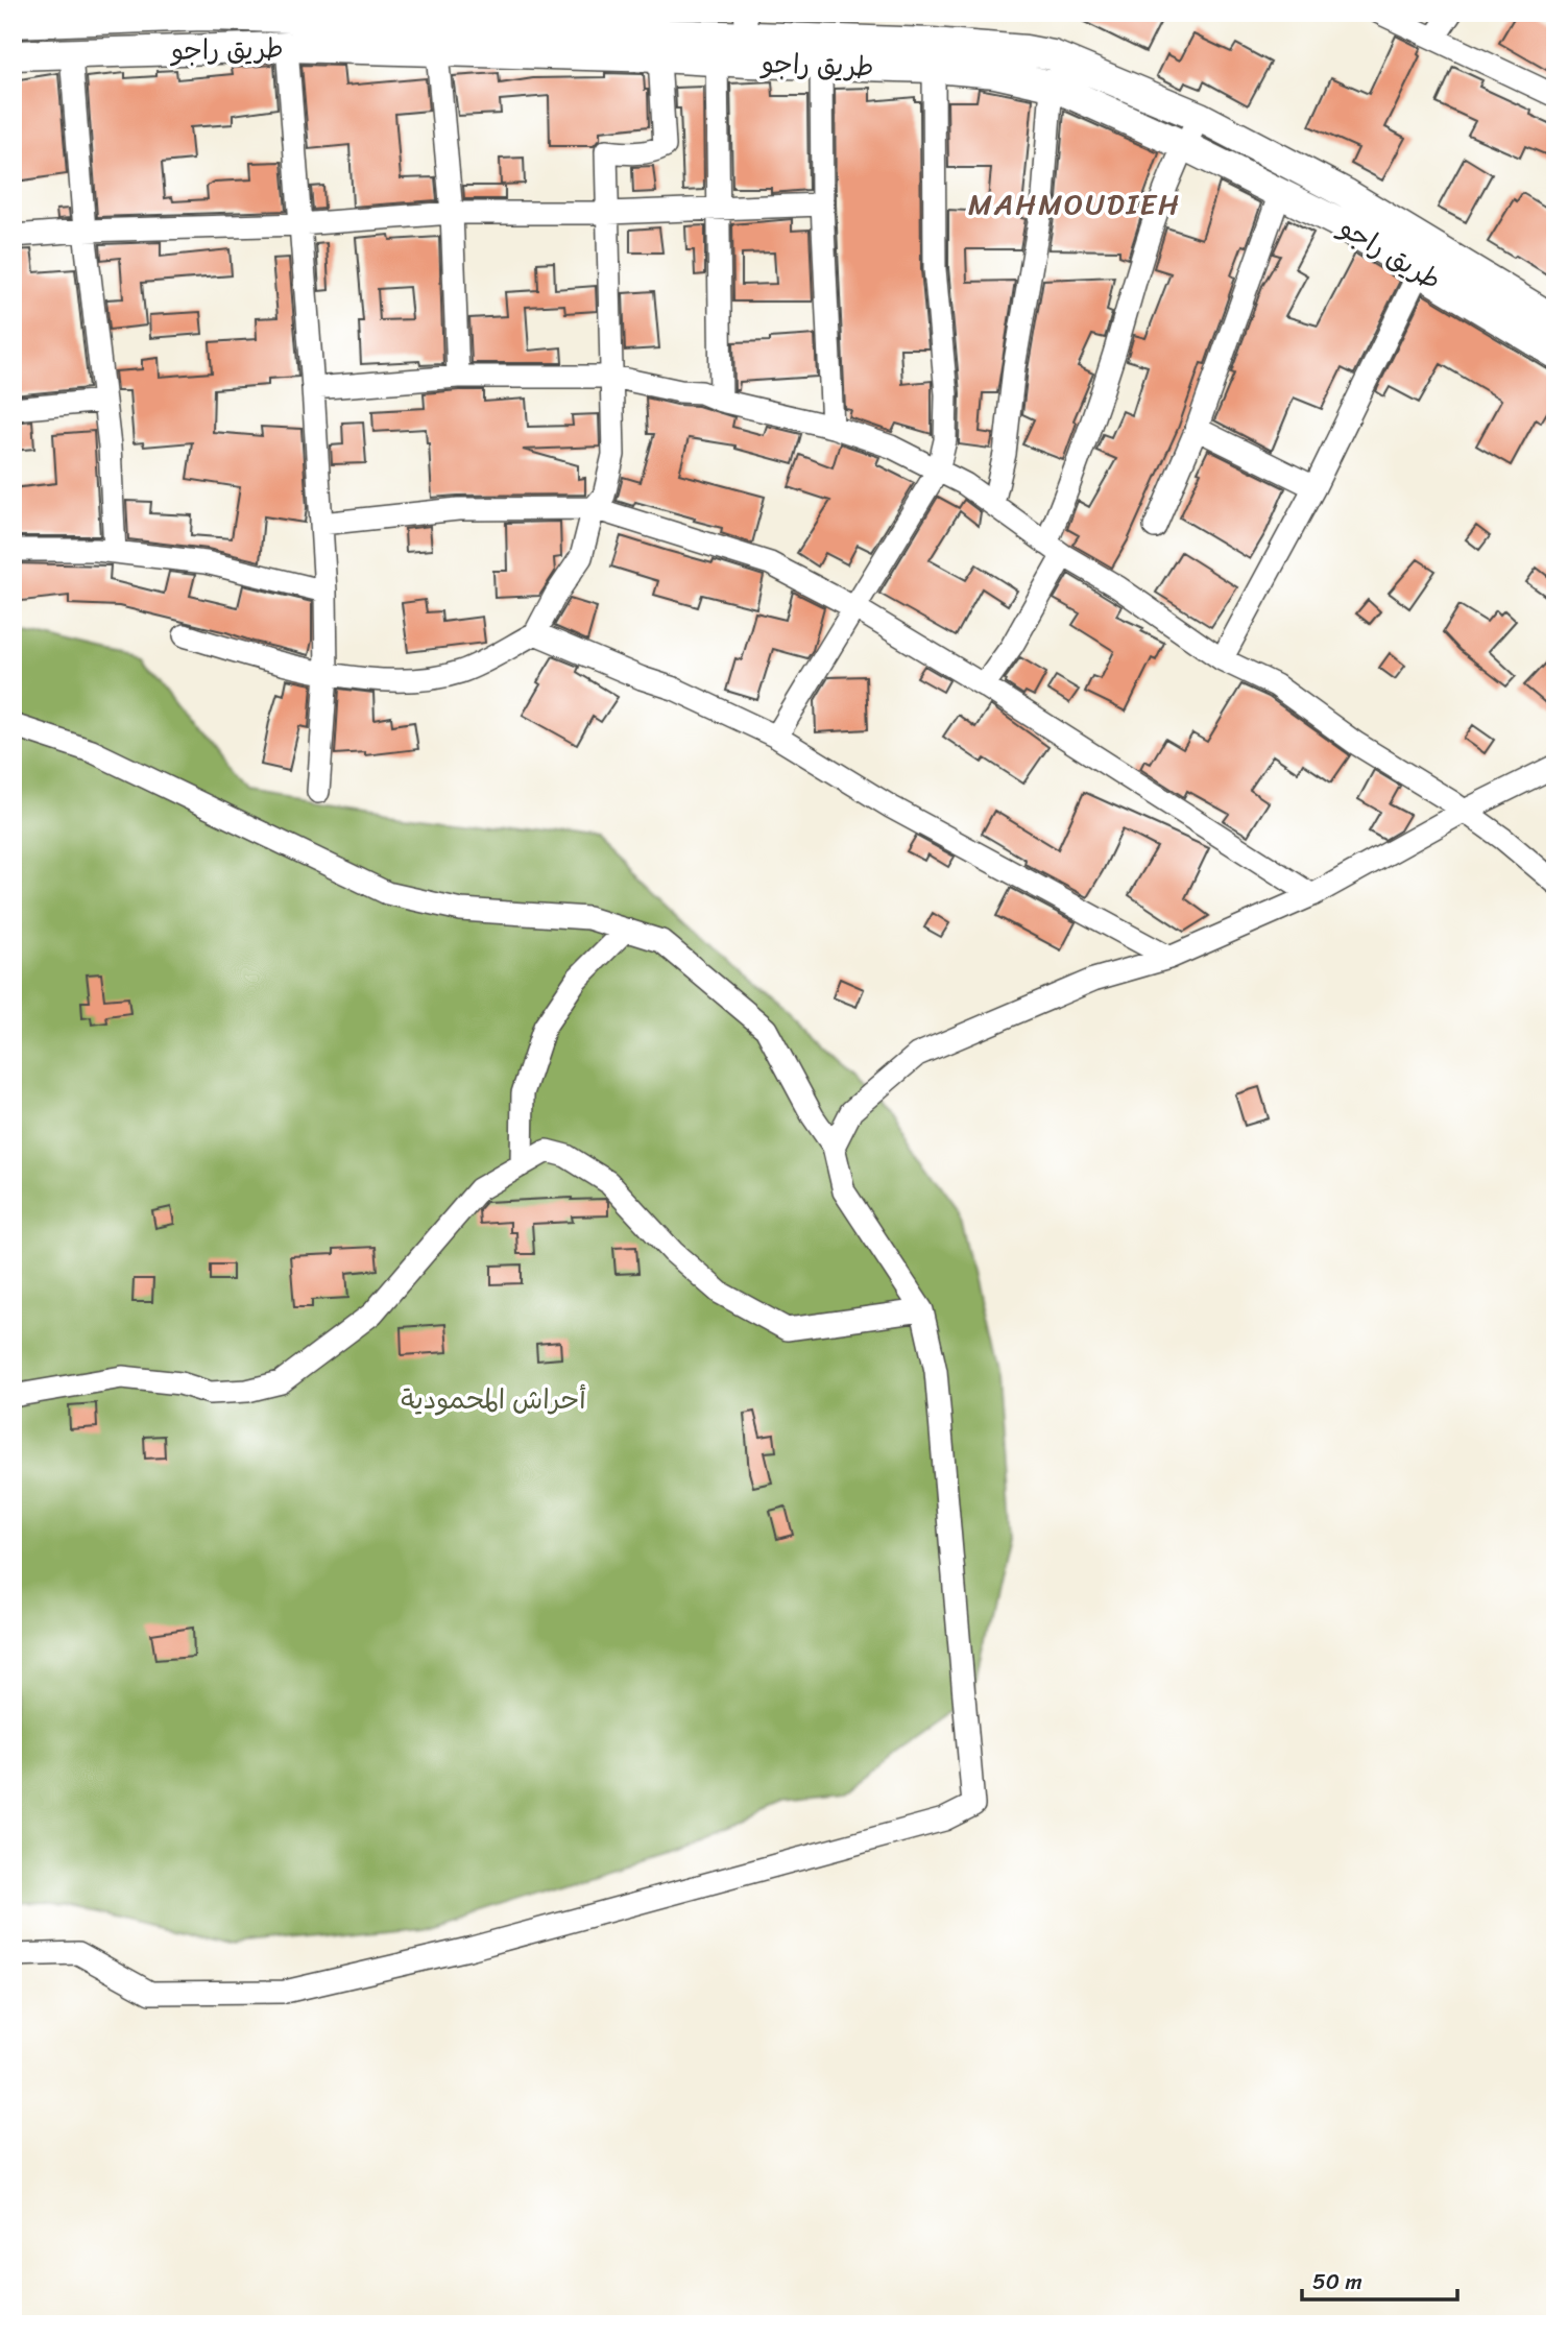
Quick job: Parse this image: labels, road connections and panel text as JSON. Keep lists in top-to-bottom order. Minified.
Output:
{"streets":{"main road":["طريق راجو"]},"districts":["MAHMOUDIEH"],"parks":["أحراش المحمودية"],"scale_bar":"50 m"}
